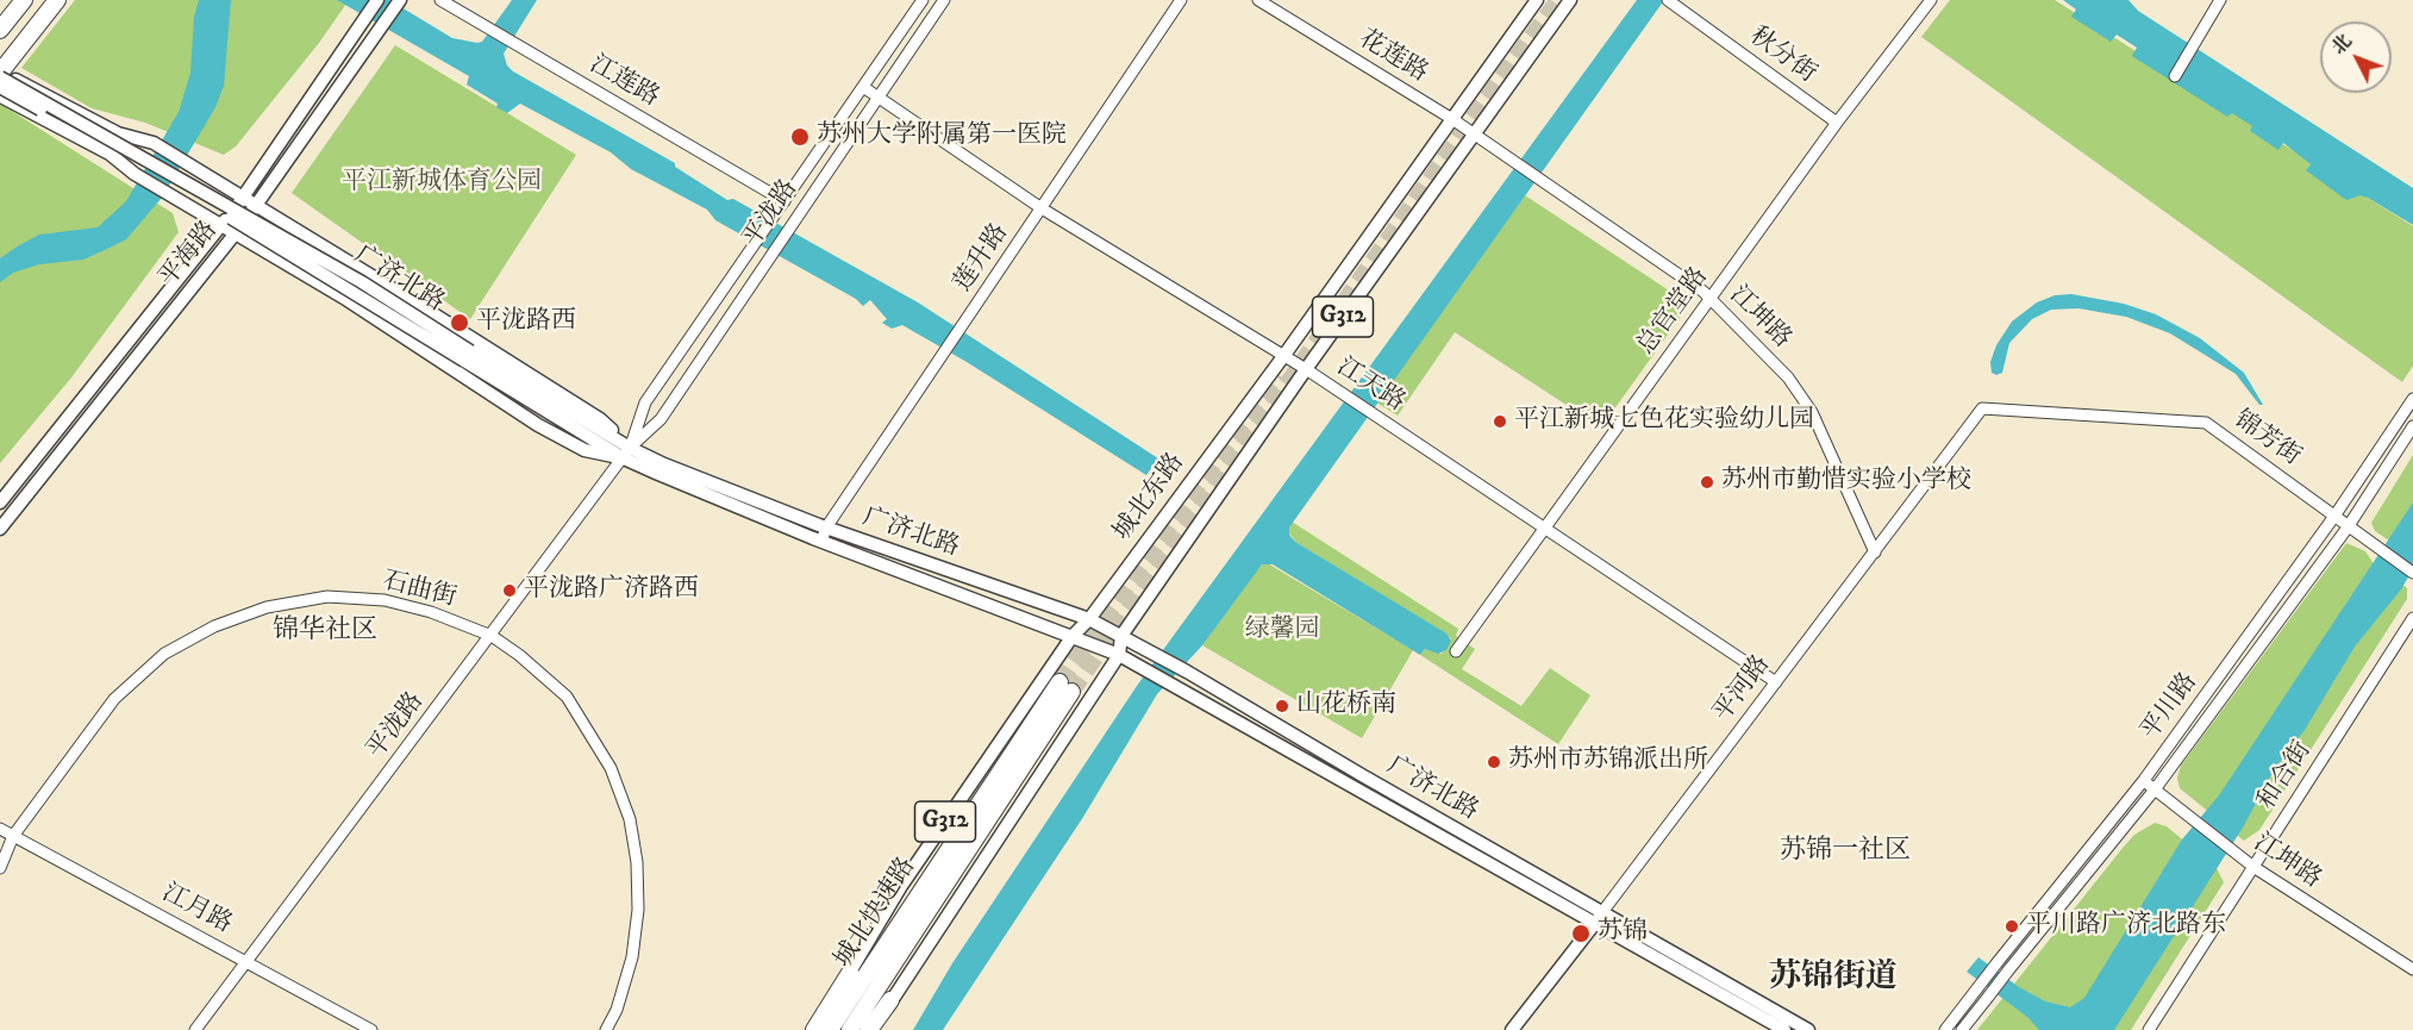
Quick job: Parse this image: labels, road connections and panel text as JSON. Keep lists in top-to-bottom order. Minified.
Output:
{"streets":{"highway":["城北快速路"],"main road":["平海路","广济北路","G312","城北东路","平河路"],"street":["秋分街","花莲路","江莲路","平泷路","莲升路","总官堂路","江坤路","江天路","锦芳街","石曲街","平川路","和合街","江月路"]},"crossings":[["秋分街","总官堂路"],["花莲路","G312"],["花莲路","江坤路"],["花莲路","城北东路"],["江莲路","平泷路"],["平泷路","广济北路"],["平泷路","江天路"],["平泷路","石曲街"],["平泷路","江月路"],["莲升路","广济北路"],["莲升路","江天路"],["广济北路","G312"],["广济北路","城北东路"],["广济北路","平河路"],["总官堂路","江坤路"],["总官堂路","江天路"],["G312","江天路"],["江坤路","平河路"],["江坤路","平川路"],["江坤路","和合街"],["江天路","城北东路"],["江天路","平河路"],["锦芳街","平河路"],["锦芳街","平川路"],["石曲街","江月路"]],"districts":["锦华社区","苏锦一社区","苏锦街道"],"parks":["平江新城体育公园","绿馨园"],"places":["苏州大学附属第一医院","平泷路西","平江新城七色花实验幼儿园","苏州市勤惜实验小学校","平泷路广济路西","山花桥南","苏州市苏锦派出所","平川路广济北路东","苏锦"],"north":"top left"}
